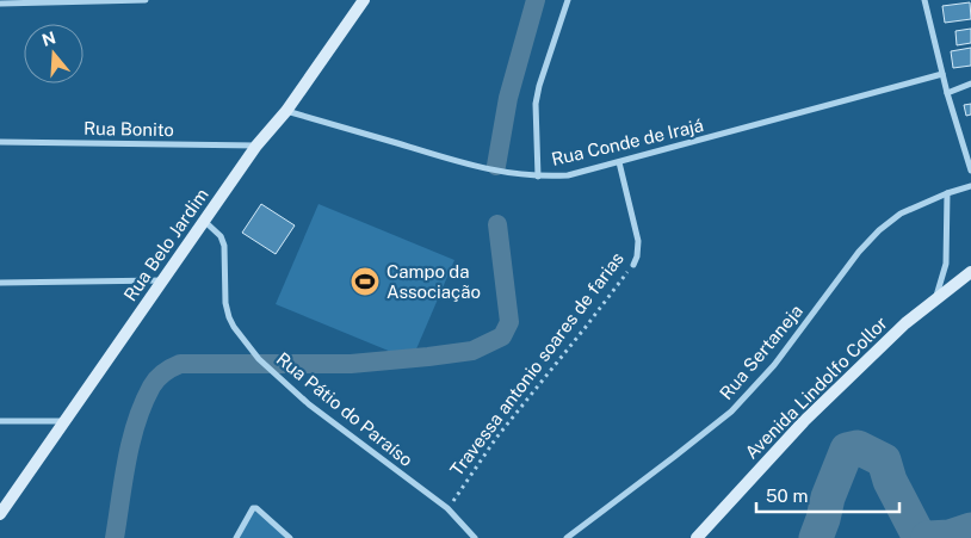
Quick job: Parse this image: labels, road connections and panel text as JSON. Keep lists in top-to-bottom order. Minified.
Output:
{"streets":{"street":["Rua Bonito","Rua Conde de Irajá","Rua Belo Jardim","Rua Sertaneja","Travessa antonio soares de farias","Avenida Lindolfo Collor","Rua Pátio do Paraíso"]},"crossings":[["Rua Bonito","Rua Belo Jardim"],["Rua Conde de Irajá","Rua Belo Jardim"],["Rua Conde de Irajá","Travessa antonio soares de farias"],["Rua Belo Jardim","Rua Pátio do Paraíso"],["Travessa antonio soares de farias","Rua Pátio do Paraíso"]],"places":{"sports":["Campo da Associação"]},"scale_bar":"50 m","north":"top"}
